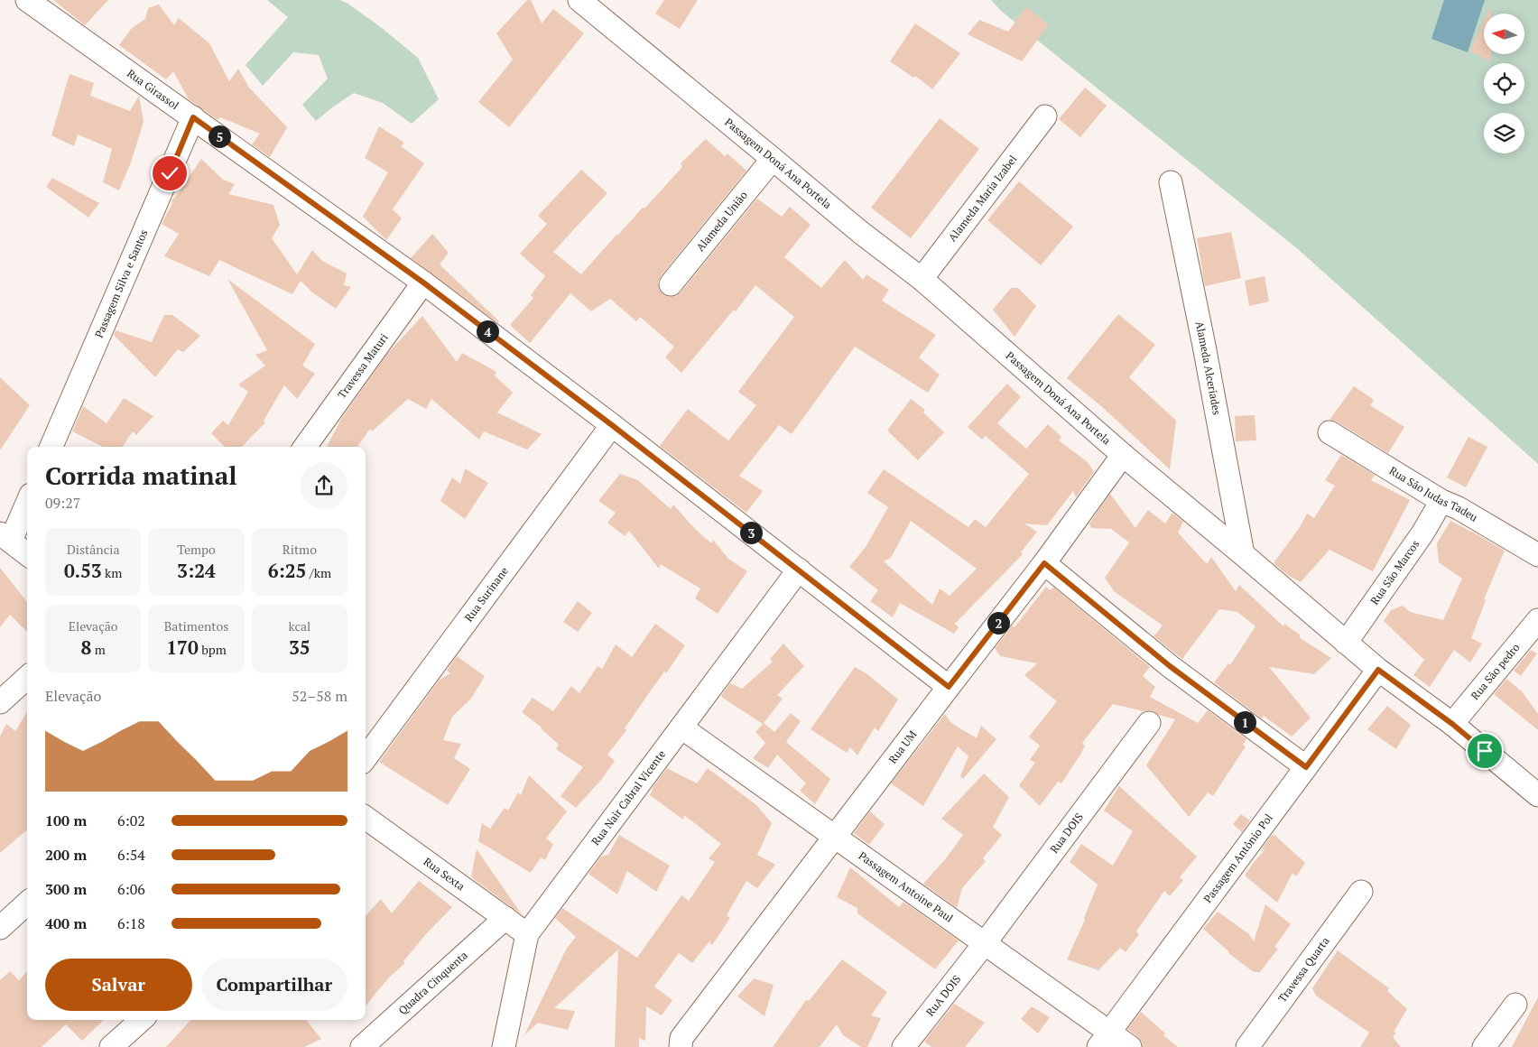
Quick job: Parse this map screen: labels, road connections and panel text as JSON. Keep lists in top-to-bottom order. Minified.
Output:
{"streets":{"street":["Rua Girassol","Passagem Doná Ana Portela","Alameda Maria Izabel","Alameda União","Passagem Silva e Santos","Travessa Maturi","Alameda Alceriades","Rua São Judas Tadeu","Rua São Marcos","Rua Surinane","Rua São pedro","Rua UM","Rua Nair Cabral Vicente","Rua DOIS","Passagem Antônio Pol","Rua Sexta","Passagem Antoine Paul","Travessa Quarta","Quadra Cinquenta","RuA DOIS"]},"crossings":[["Rua Girassol","Passagem Silva e Santos"],["Rua Girassol","Travessa Maturi"],["Rua Girassol","Rua Surinane"],["Rua Girassol","Rua UM"],["Rua Girassol","Rua Nair Cabral Vicente"],["Passagem Doná Ana Portela","Alameda Maria Izabel"],["Passagem Doná Ana Portela","Alameda União"],["Passagem Doná Ana Portela","Alameda Alceriades"],["Passagem Doná Ana Portela","Rua São Marcos"],["Passagem Doná Ana Portela","Rua São pedro"],["Passagem Doná Ana Portela","Rua UM"],["Passagem Doná Ana Portela","Passagem Antônio Pol"],["Rua São Judas Tadeu","Rua São Marcos"],["Rua UM","Passagem Antoine Paul"],["Rua Nair Cabral Vicente","Rua Sexta"],["Rua Nair Cabral Vicente","Passagem Antoine Paul"],["Rua DOIS","Passagem Antoine Paul"],["Rua DOIS","RuA DOIS"],["Passagem Antônio Pol","Passagem Antoine Paul"],["Rua Sexta","Quadra Cinquenta"],["Passagem Antoine Paul","RuA DOIS"]],"north":"left","page":{"pins":["5","4","3","2","1"],"heading":["Corrida matinal","09:27"],"stats":[["Distância","0.53 km"],["Tempo","3:24"],["Ritmo","6:25 /km"],["Elevação","8 m"],["Batimentos","170 bpm"],["kcal","35"]],"chart":["Elevação","52–58 m"],"list":[{"name":"100 m","note":"6:02"},{"name":"200 m","note":"6:54"},{"name":"300 m","note":"6:06"},{"name":"400 m","note":"6:18"}],"buttons":["Salvar","Compartilhar"]}}
